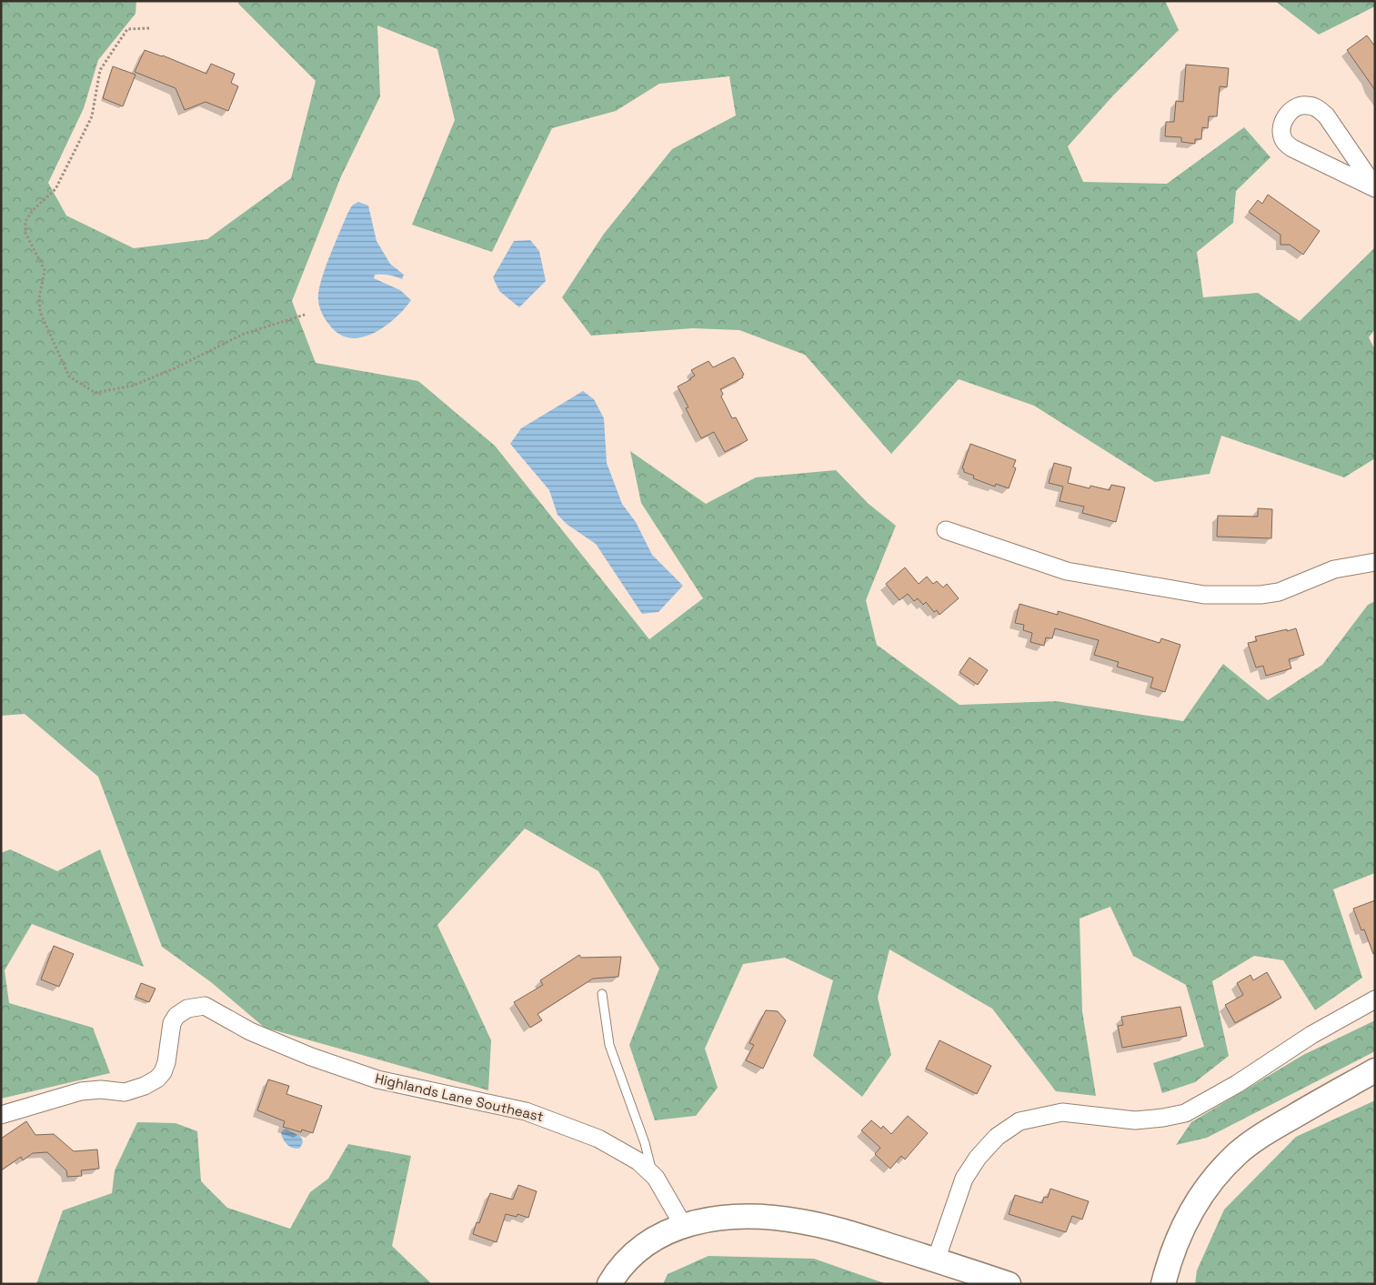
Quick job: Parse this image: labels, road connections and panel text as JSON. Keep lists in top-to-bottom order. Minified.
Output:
{"streets":{"street":["Highlands Lane Southeast"]}}
